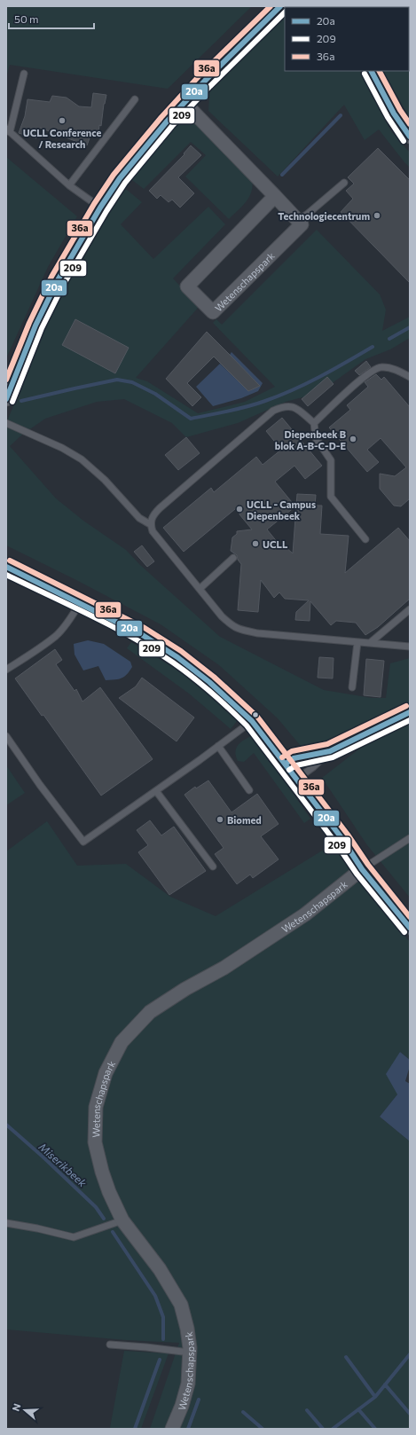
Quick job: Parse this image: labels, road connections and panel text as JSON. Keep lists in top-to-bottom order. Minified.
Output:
{"streets":{"street":["Wetenschapspark"]},"water":["Miserikbeek"],"places":["UCLL Conference / Research","Technologiecentrum","Diepenbeek B blok A-B-C-D-E","UCLL - Campus Diepenbeek","UCLL","Biomed"],"lines":["transit line 20a","transit line 36a","transit line 209"],"legend":["20a","209","36a"],"scale_bar":"50 m","north":"left"}
